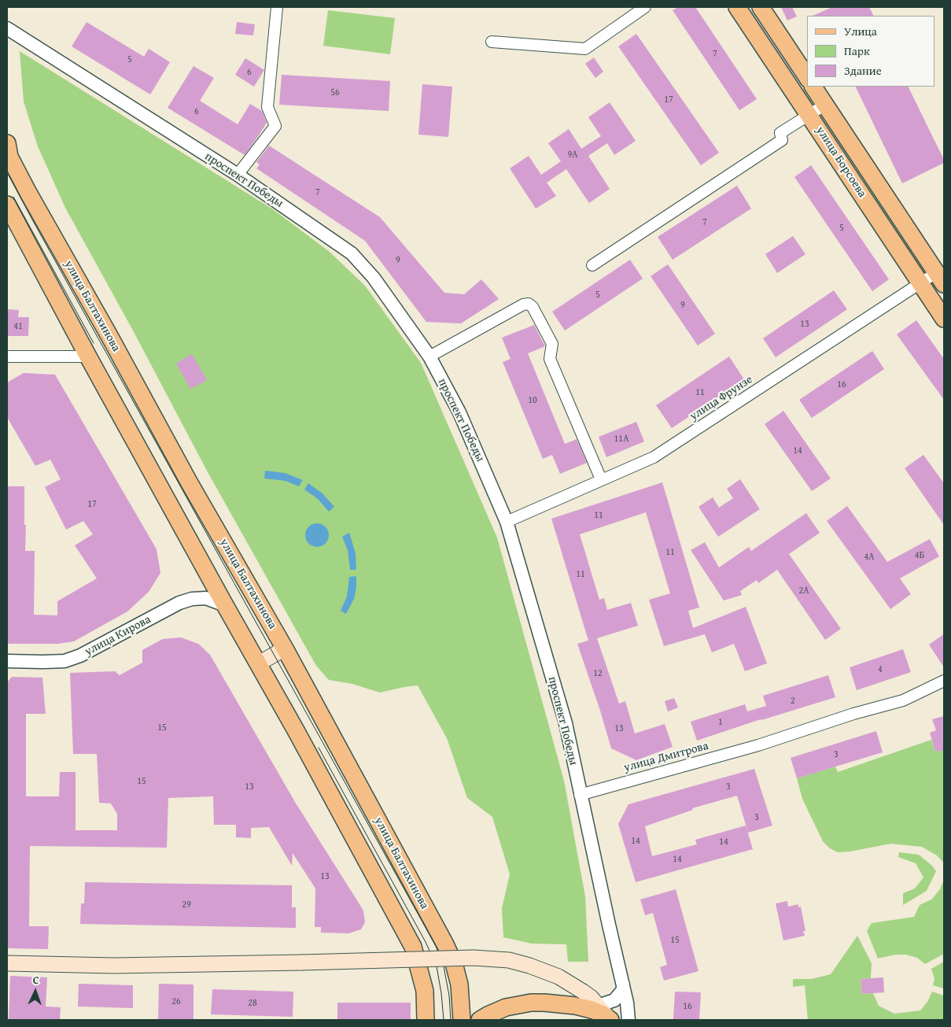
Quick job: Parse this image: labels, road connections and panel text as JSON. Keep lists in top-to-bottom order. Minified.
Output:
{"streets":{"main road":["улица Борсоева","улица Балтахинова"],"street":["проспект Победы","улица Фрунзе","улица Кирова","улица Дмитрова"]},"crossings":[["улица Борсоева","улица Фрунзе"],["проспект Победы","улица Фрунзе"],["проспект Победы","улица Дмитрова"]],"house_numbers":["7","5","6","56","17","6","9А","7","7","5","9","5","9","13","41","16","11","10","11А","14","17","11","11","4Б","4А","11","2А","4","12","2","1","15","13","3","15","13","3","3","14","14","14","13","29","15","26","28","16"],"legend":["Улица","Парк","Здание"],"north":"top"}
